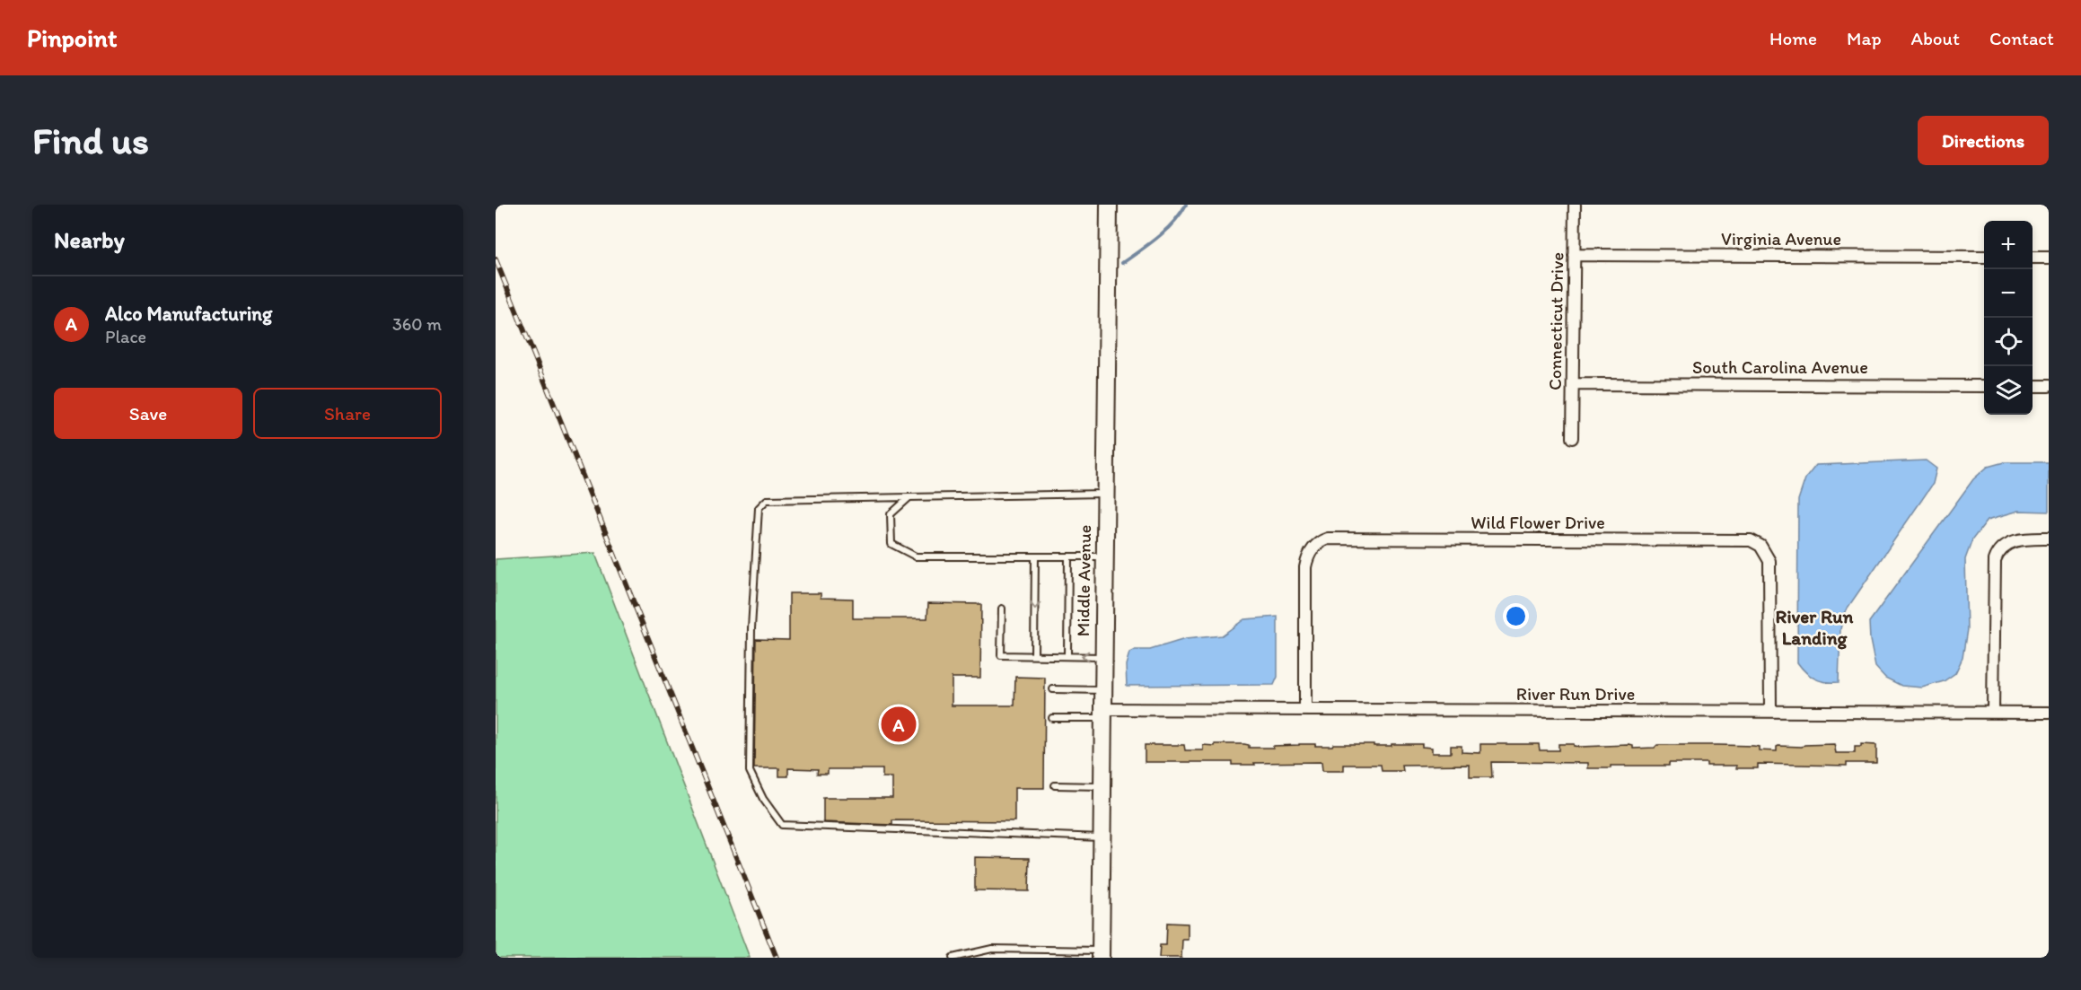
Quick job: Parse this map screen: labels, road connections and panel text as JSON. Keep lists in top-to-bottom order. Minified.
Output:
{"streets":{"street":["Virginia Avenue","Connecticut Drive","South Carolina Avenue","Wild Flower Drive","Middle Avenue","River Run Drive"]},"crossings":[["Virginia Avenue","Connecticut Drive"],["Connecticut Drive","South Carolina Avenue"],["Wild Flower Drive","River Run Drive"],["Middle Avenue","River Run Drive"]],"districts":["River Run Landing"],"page":{"header":"Pinpoint","nav":["Home","Map","About","Contact"],"buttons":["Directions",["Save","Share"]],"title":"Find us","heading":"Nearby","map_buttons":["+","−"],"list":[{"mark":"A","name":"Alco Manufacturing","note":"Place","value":"360 m"}],"pins":"A"}}
